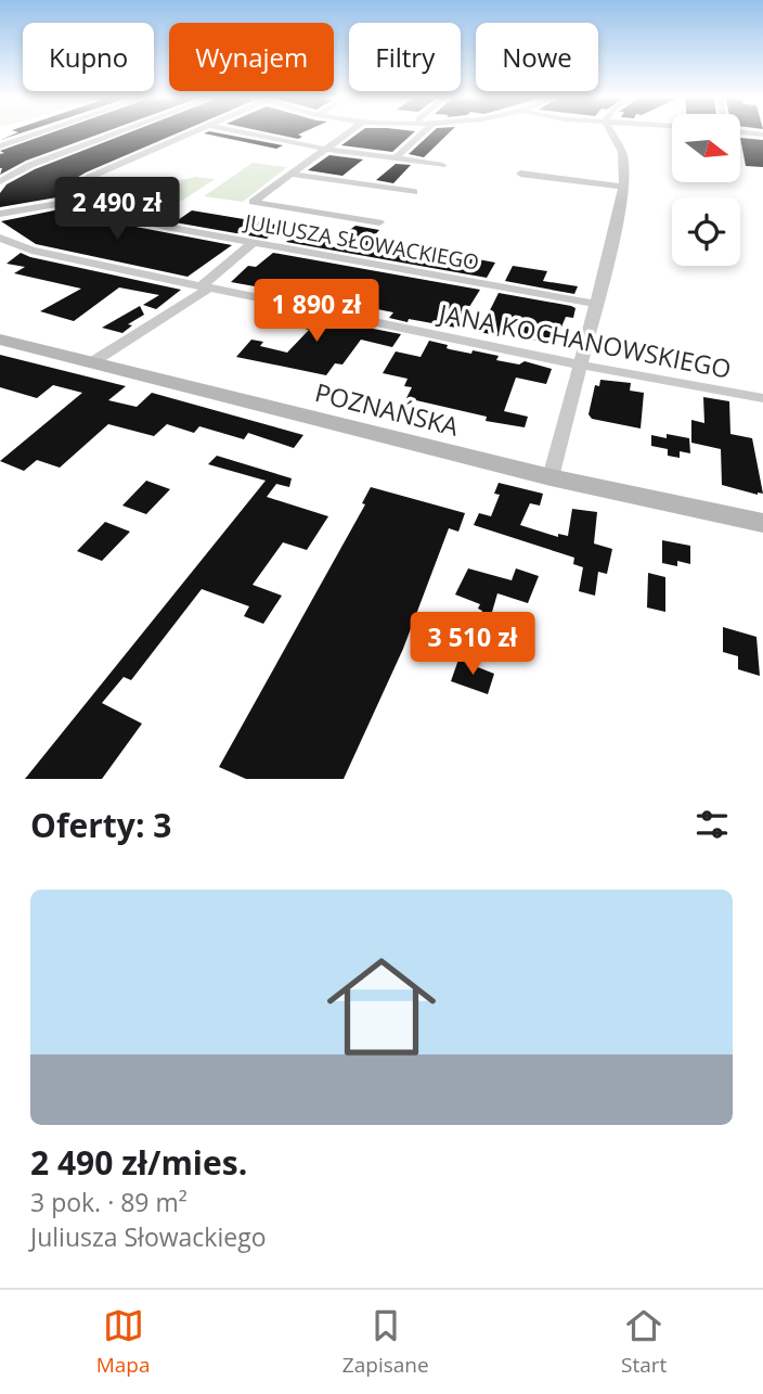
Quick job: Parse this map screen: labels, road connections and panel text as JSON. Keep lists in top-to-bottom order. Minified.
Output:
{"streets":{"street":["JULIUSZA SŁOWACKIEGO","JANA KOCHANOWSKIEGO","POZNAŃSKA"]},"north":"right","page":{"chip":["Kupno","Wynajem","Filtry","Nowe"],"price":["2 490 zł","1 890 zł","3 510 zł"],"heading":"Oferty: 3","list":[{"name":"2 490 zł/mies.","note":"3 pok. · 89 m² · Juliusza Słowackiego"}],"tabs":["Mapa","Zapisane","Start"]}}
